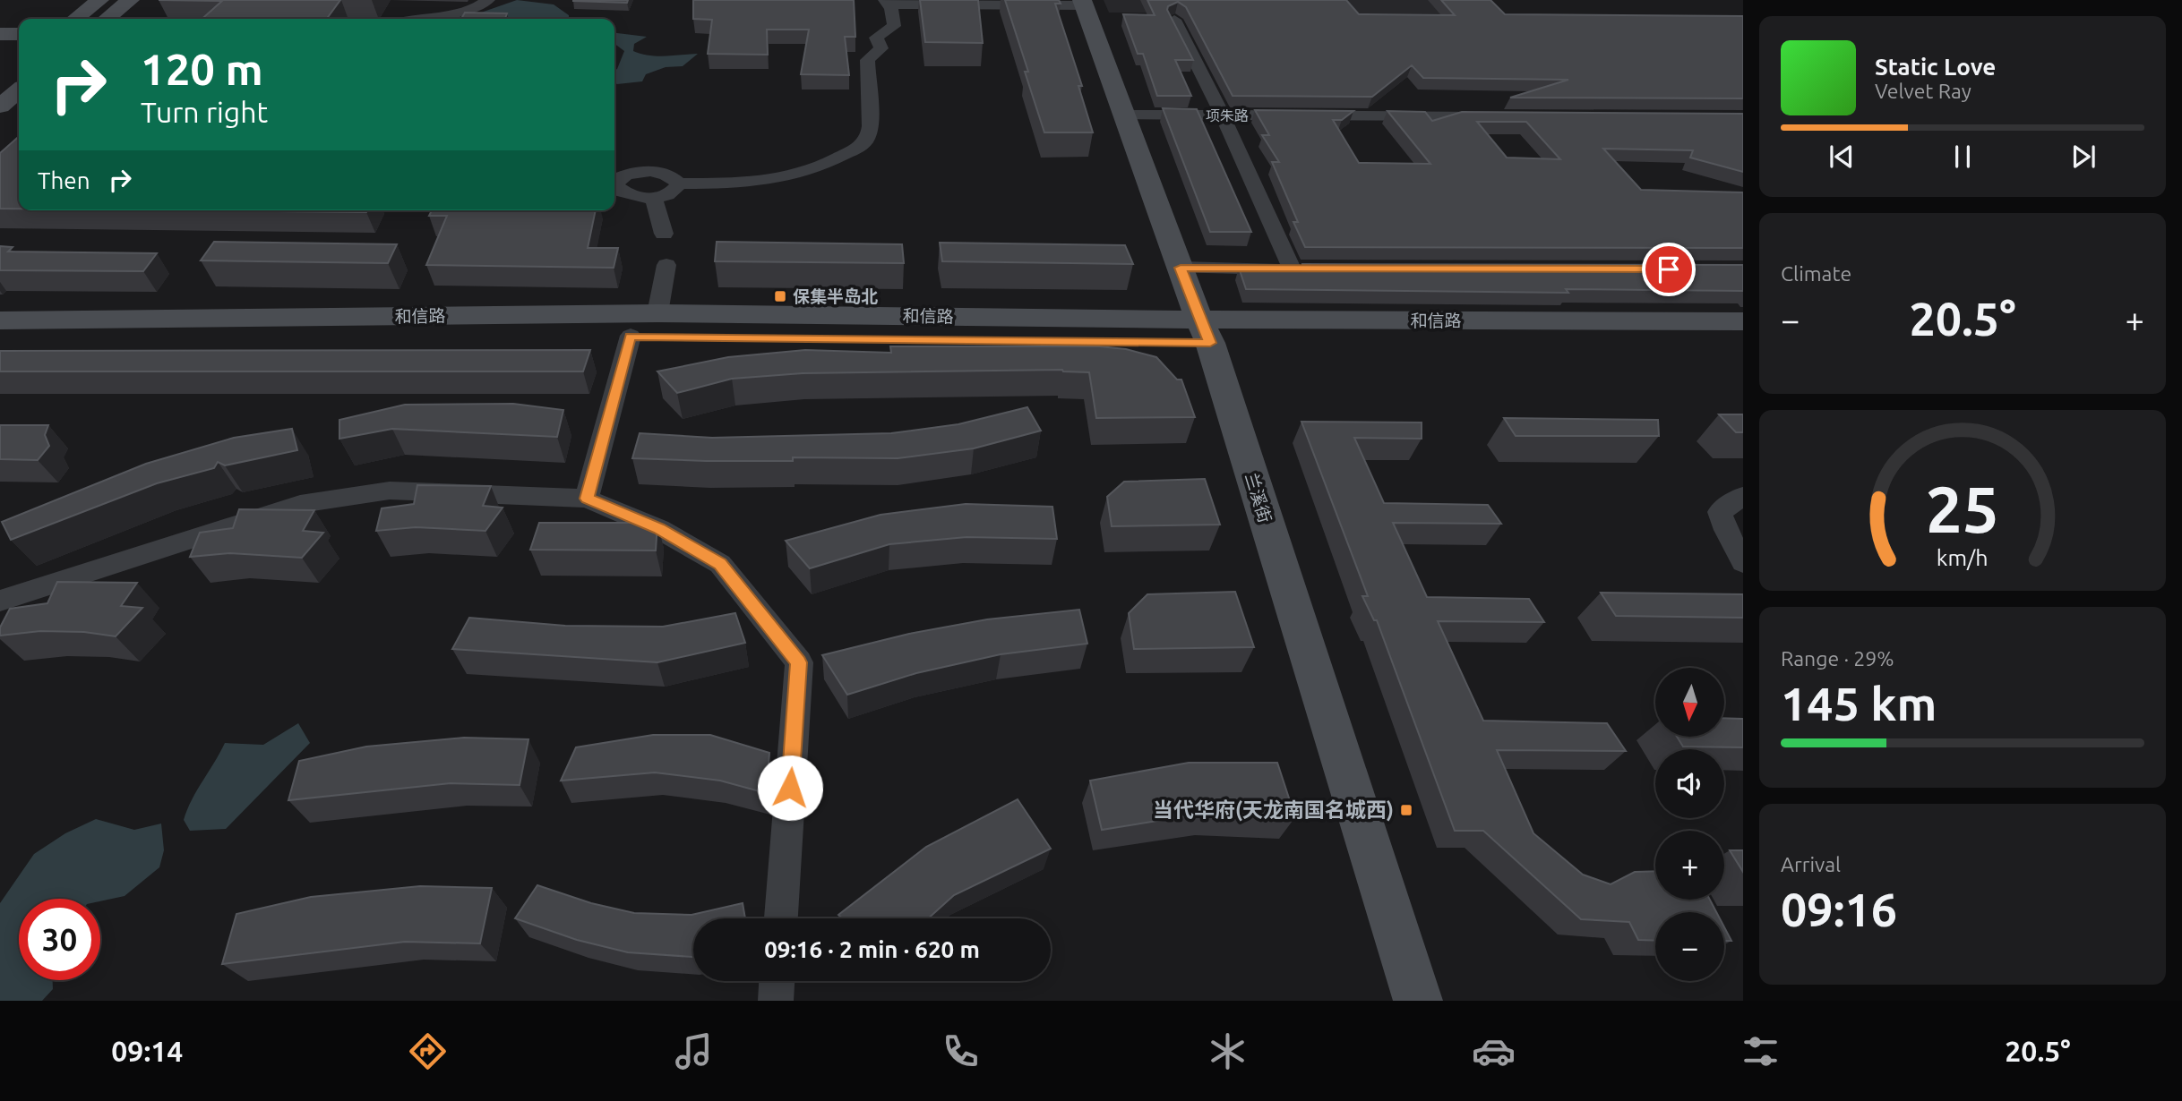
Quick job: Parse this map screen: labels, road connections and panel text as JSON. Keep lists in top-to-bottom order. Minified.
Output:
{"streets":{"street":["项朱路","和信路","兰溪街"]},"crossings":[["项朱路","兰溪街"],["和信路","兰溪街"]],"places":{"transit":["保集半岛北","当代华府(天龙南国名城西)"]},"north":"bottom","page":{"turn":["120 m","Turn right"],"song":["Static Love","Velvet Ray"],"then":"Then","tile":["Climate",["Range · 29%","145 km"],["Arrival","09:16"]],"heat":["−","20.5°","+"],"map_buttons":["+","−"],"limit":"30","trip":"09:16 · 2 min · 620 m","tabs":["09:14","20.5°"],"gauge":["25","km/h"]}}
